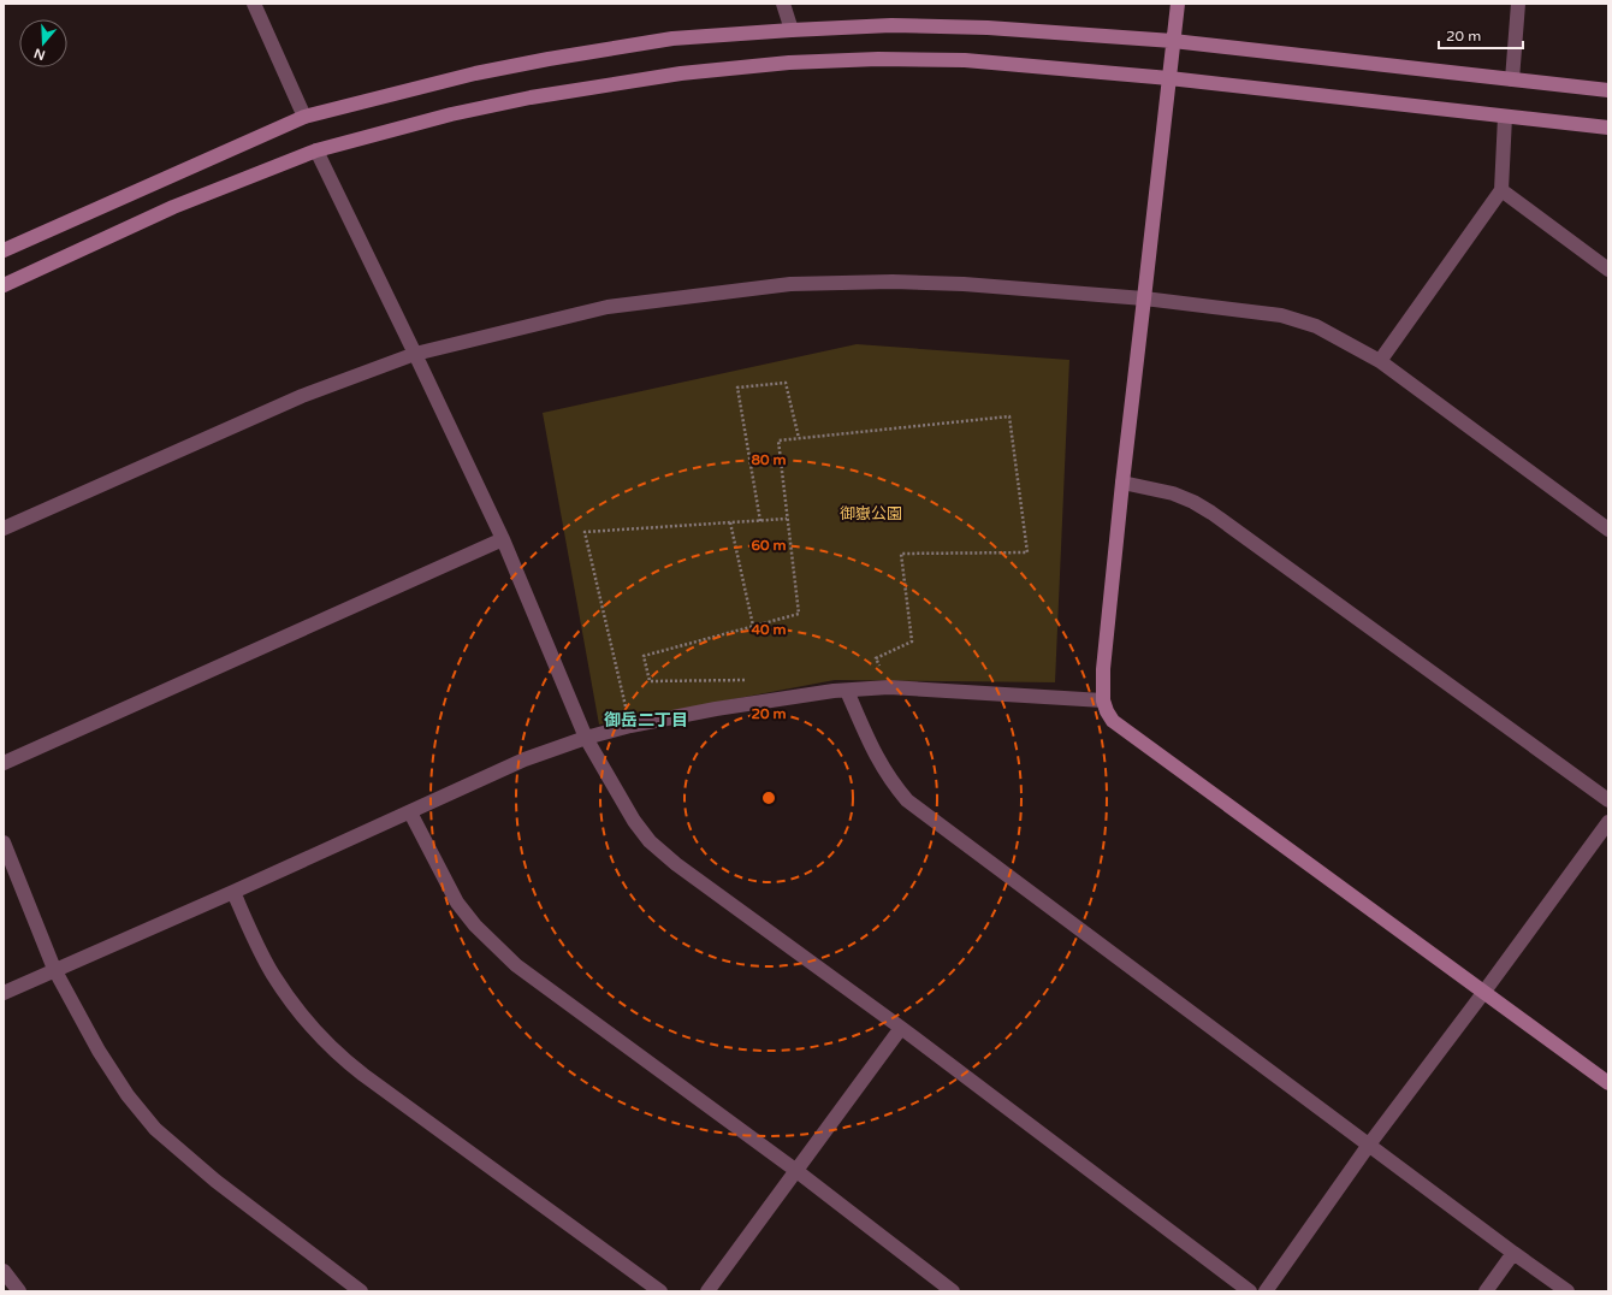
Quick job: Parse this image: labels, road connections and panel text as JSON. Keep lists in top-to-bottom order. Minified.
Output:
{"districts":["御岳二丁目"],"parks":["御嶽公園"],"scale_bar":"20 m","north":"bottom","rings":["80 m","60 m","40 m","20 m"]}
